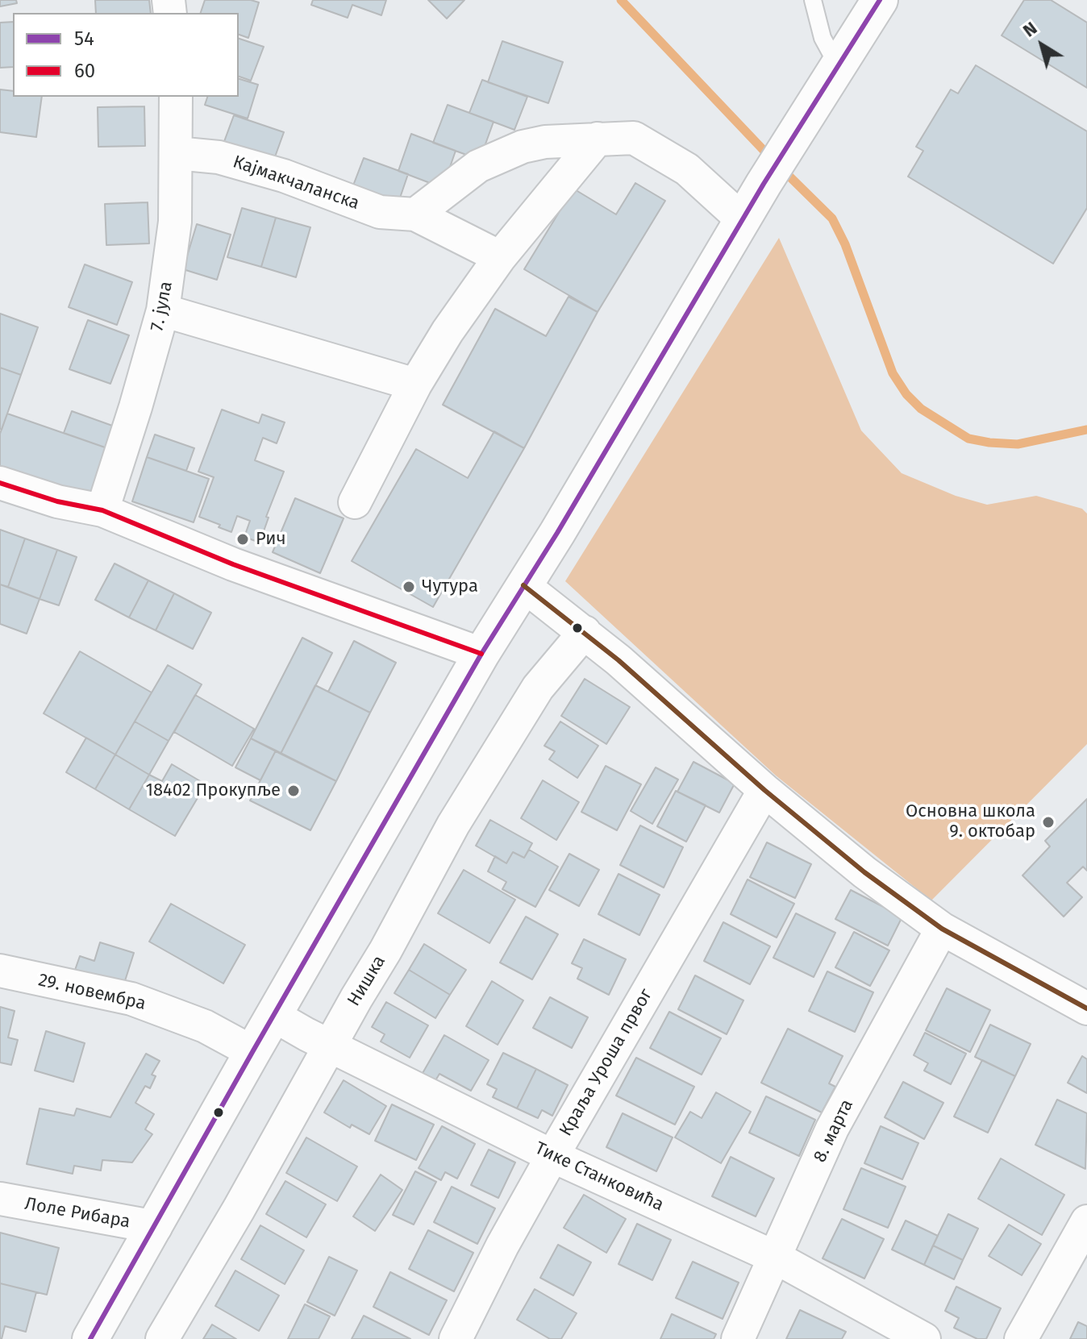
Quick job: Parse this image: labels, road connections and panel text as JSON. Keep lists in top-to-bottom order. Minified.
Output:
{"streets":{"street":["Кајмакчаланска","7. јула","Нишка","29. новембра","Краља Уроша првог","8. марта","Тике Станковића","Лоле Рибара"]},"crossings":[["Кајмакчаланска","7. јула"],["Нишка","Тике Станковића"],["Краља Уроша првог","Тике Станковића"],["8. марта","Тике Станковића"]],"places":["Рич","Чутура","18402 Прокупље","Основна школа 9. октобар"],"lines":["transit line 54","transit line 60"],"legend":["54","60"],"north":"top left"}
